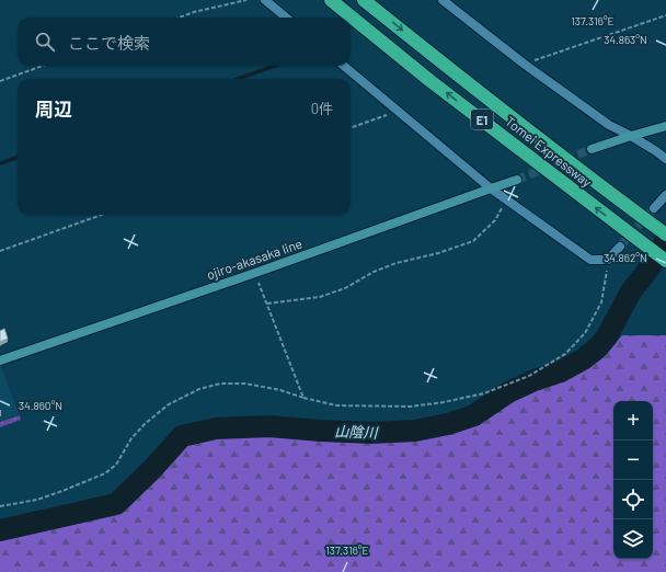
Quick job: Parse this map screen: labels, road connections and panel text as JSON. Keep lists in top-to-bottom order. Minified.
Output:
{"streets":{"highway":["E1","Tomei Expressway"],"main road":["ojiro-akasaka line"]},"water":["山陰川"],"page":{"search":"ここで検索","heading":["周辺","0件"],"map_buttons":["+","−"]},"coordinates":["137.316°E","34.863°N","34.862°N","34.860°N"]}
